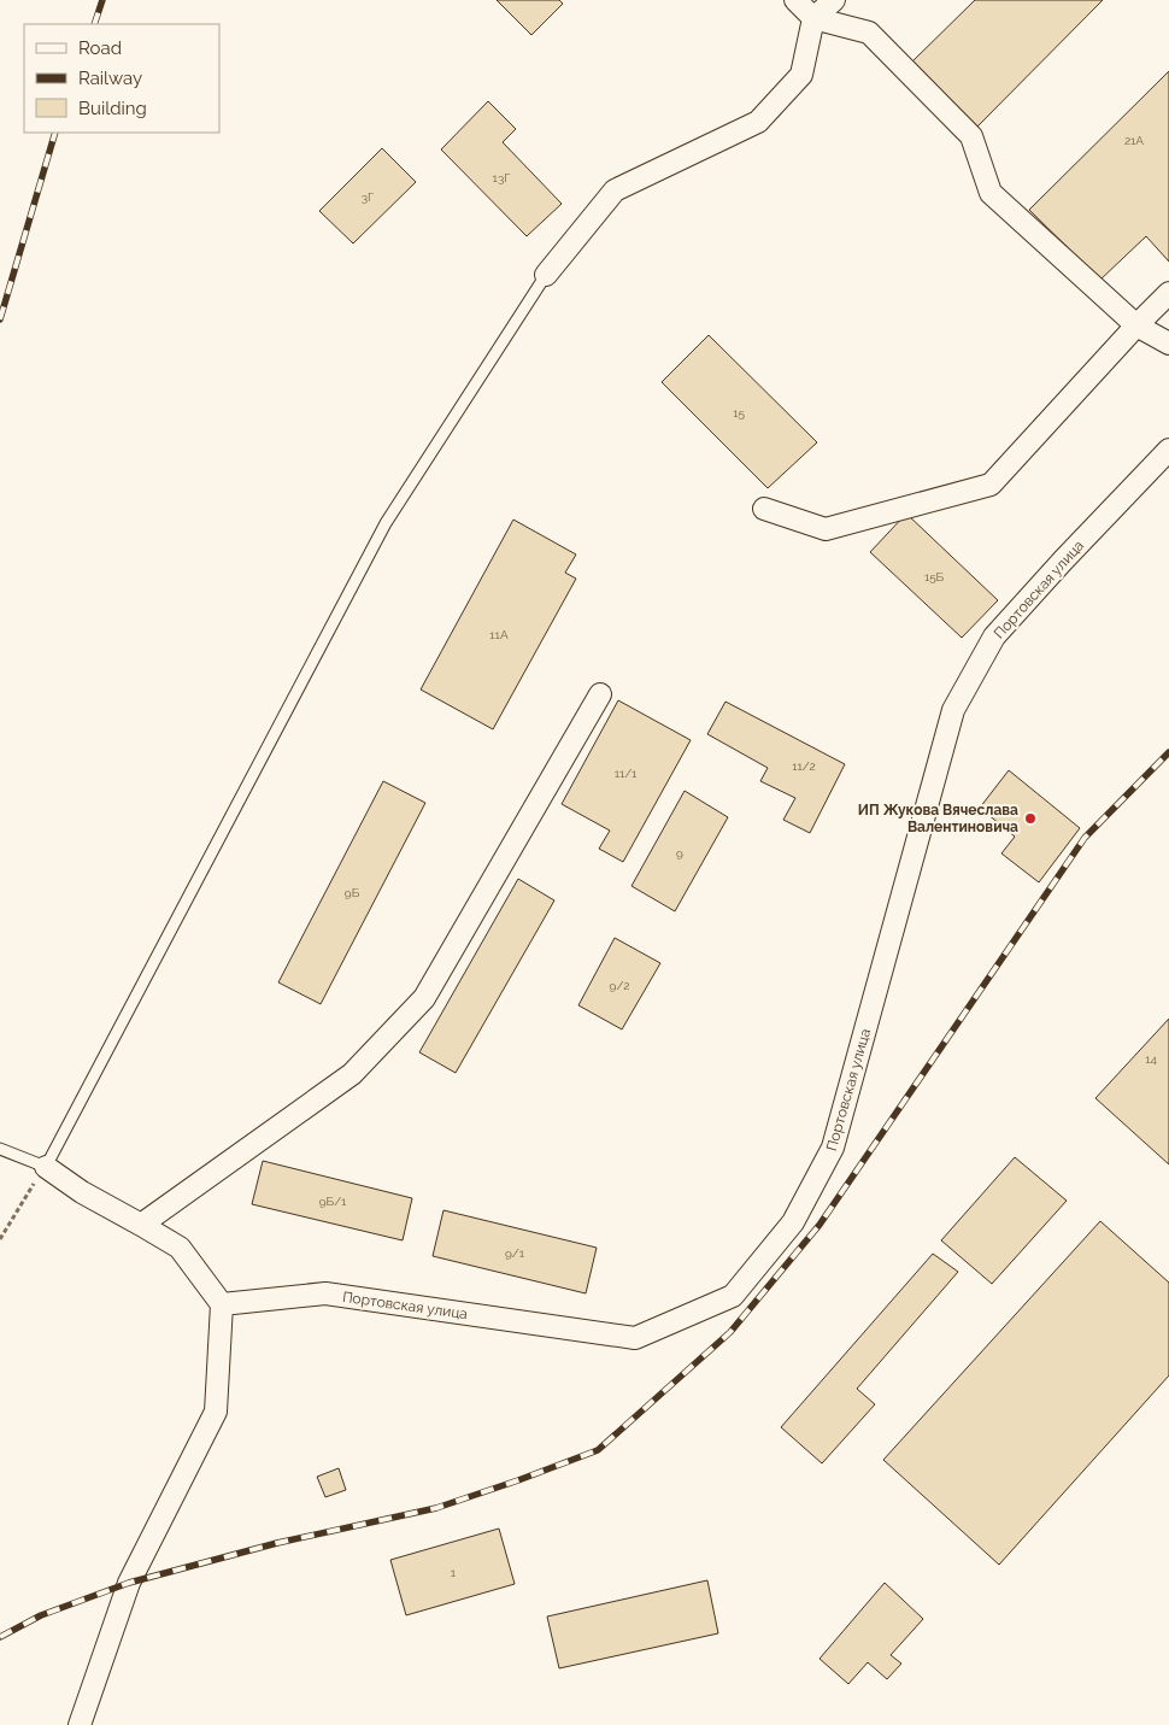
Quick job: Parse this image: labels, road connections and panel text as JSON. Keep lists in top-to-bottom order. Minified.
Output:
{"streets":{"street":["Портовская улица"]},"places":["ИП Жукова Вячеслава Валентиновича"],"house_numbers":["21А","13Г","3Г","15","15Б","11А","11/2","11/1","9","9Б","9/2","14","9Б/1","9/1","1"],"legend":["Road","Railway","Building"]}
